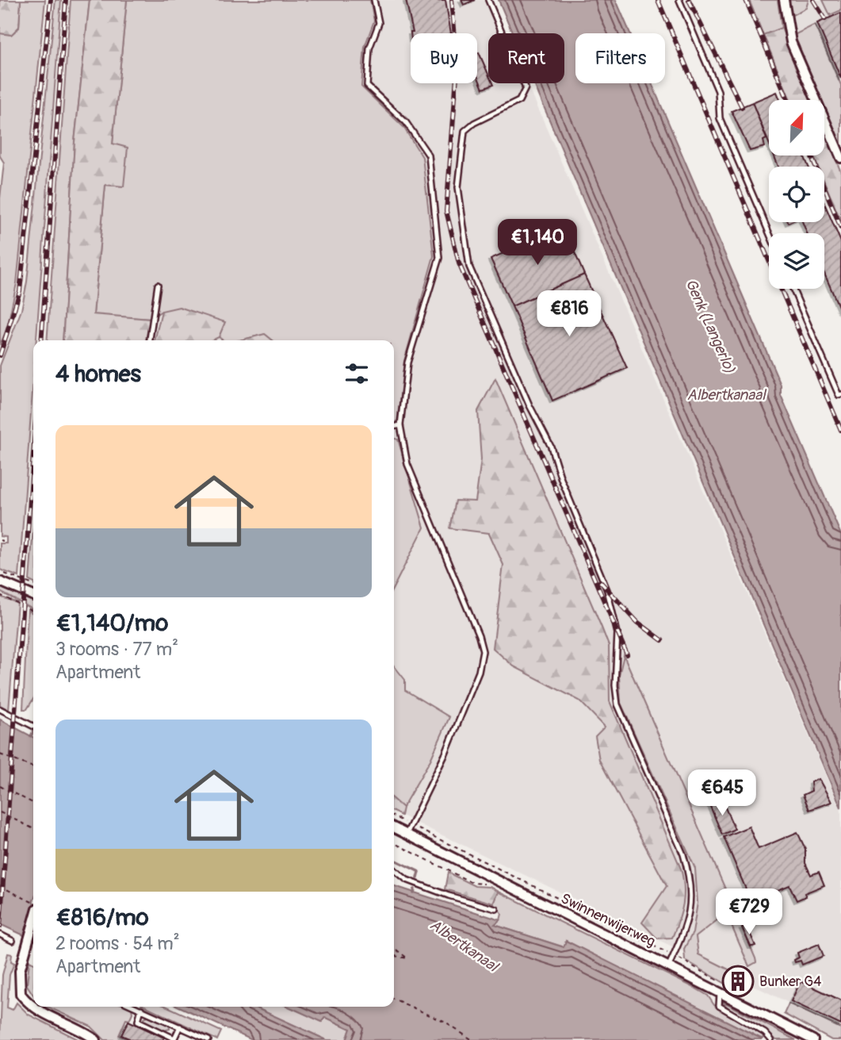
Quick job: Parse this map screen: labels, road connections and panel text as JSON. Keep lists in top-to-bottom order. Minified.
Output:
{"streets":{"street":["Swinnenwijerweg"]},"water":["Genk (Langerlo)","Albertkanaal"],"places":{"building":["Bunker G4"]},"north":"top right","page":{"chip":["Buy","Rent","Filters"],"price":["€1,140","€816","€645","€729"],"heading":"4 homes","list":[{"name":"€1,140/mo","note":"3 rooms · 77 m² · Apartment"},{"name":"€816/mo","note":"2 rooms · 54 m² · Apartment"}]}}
